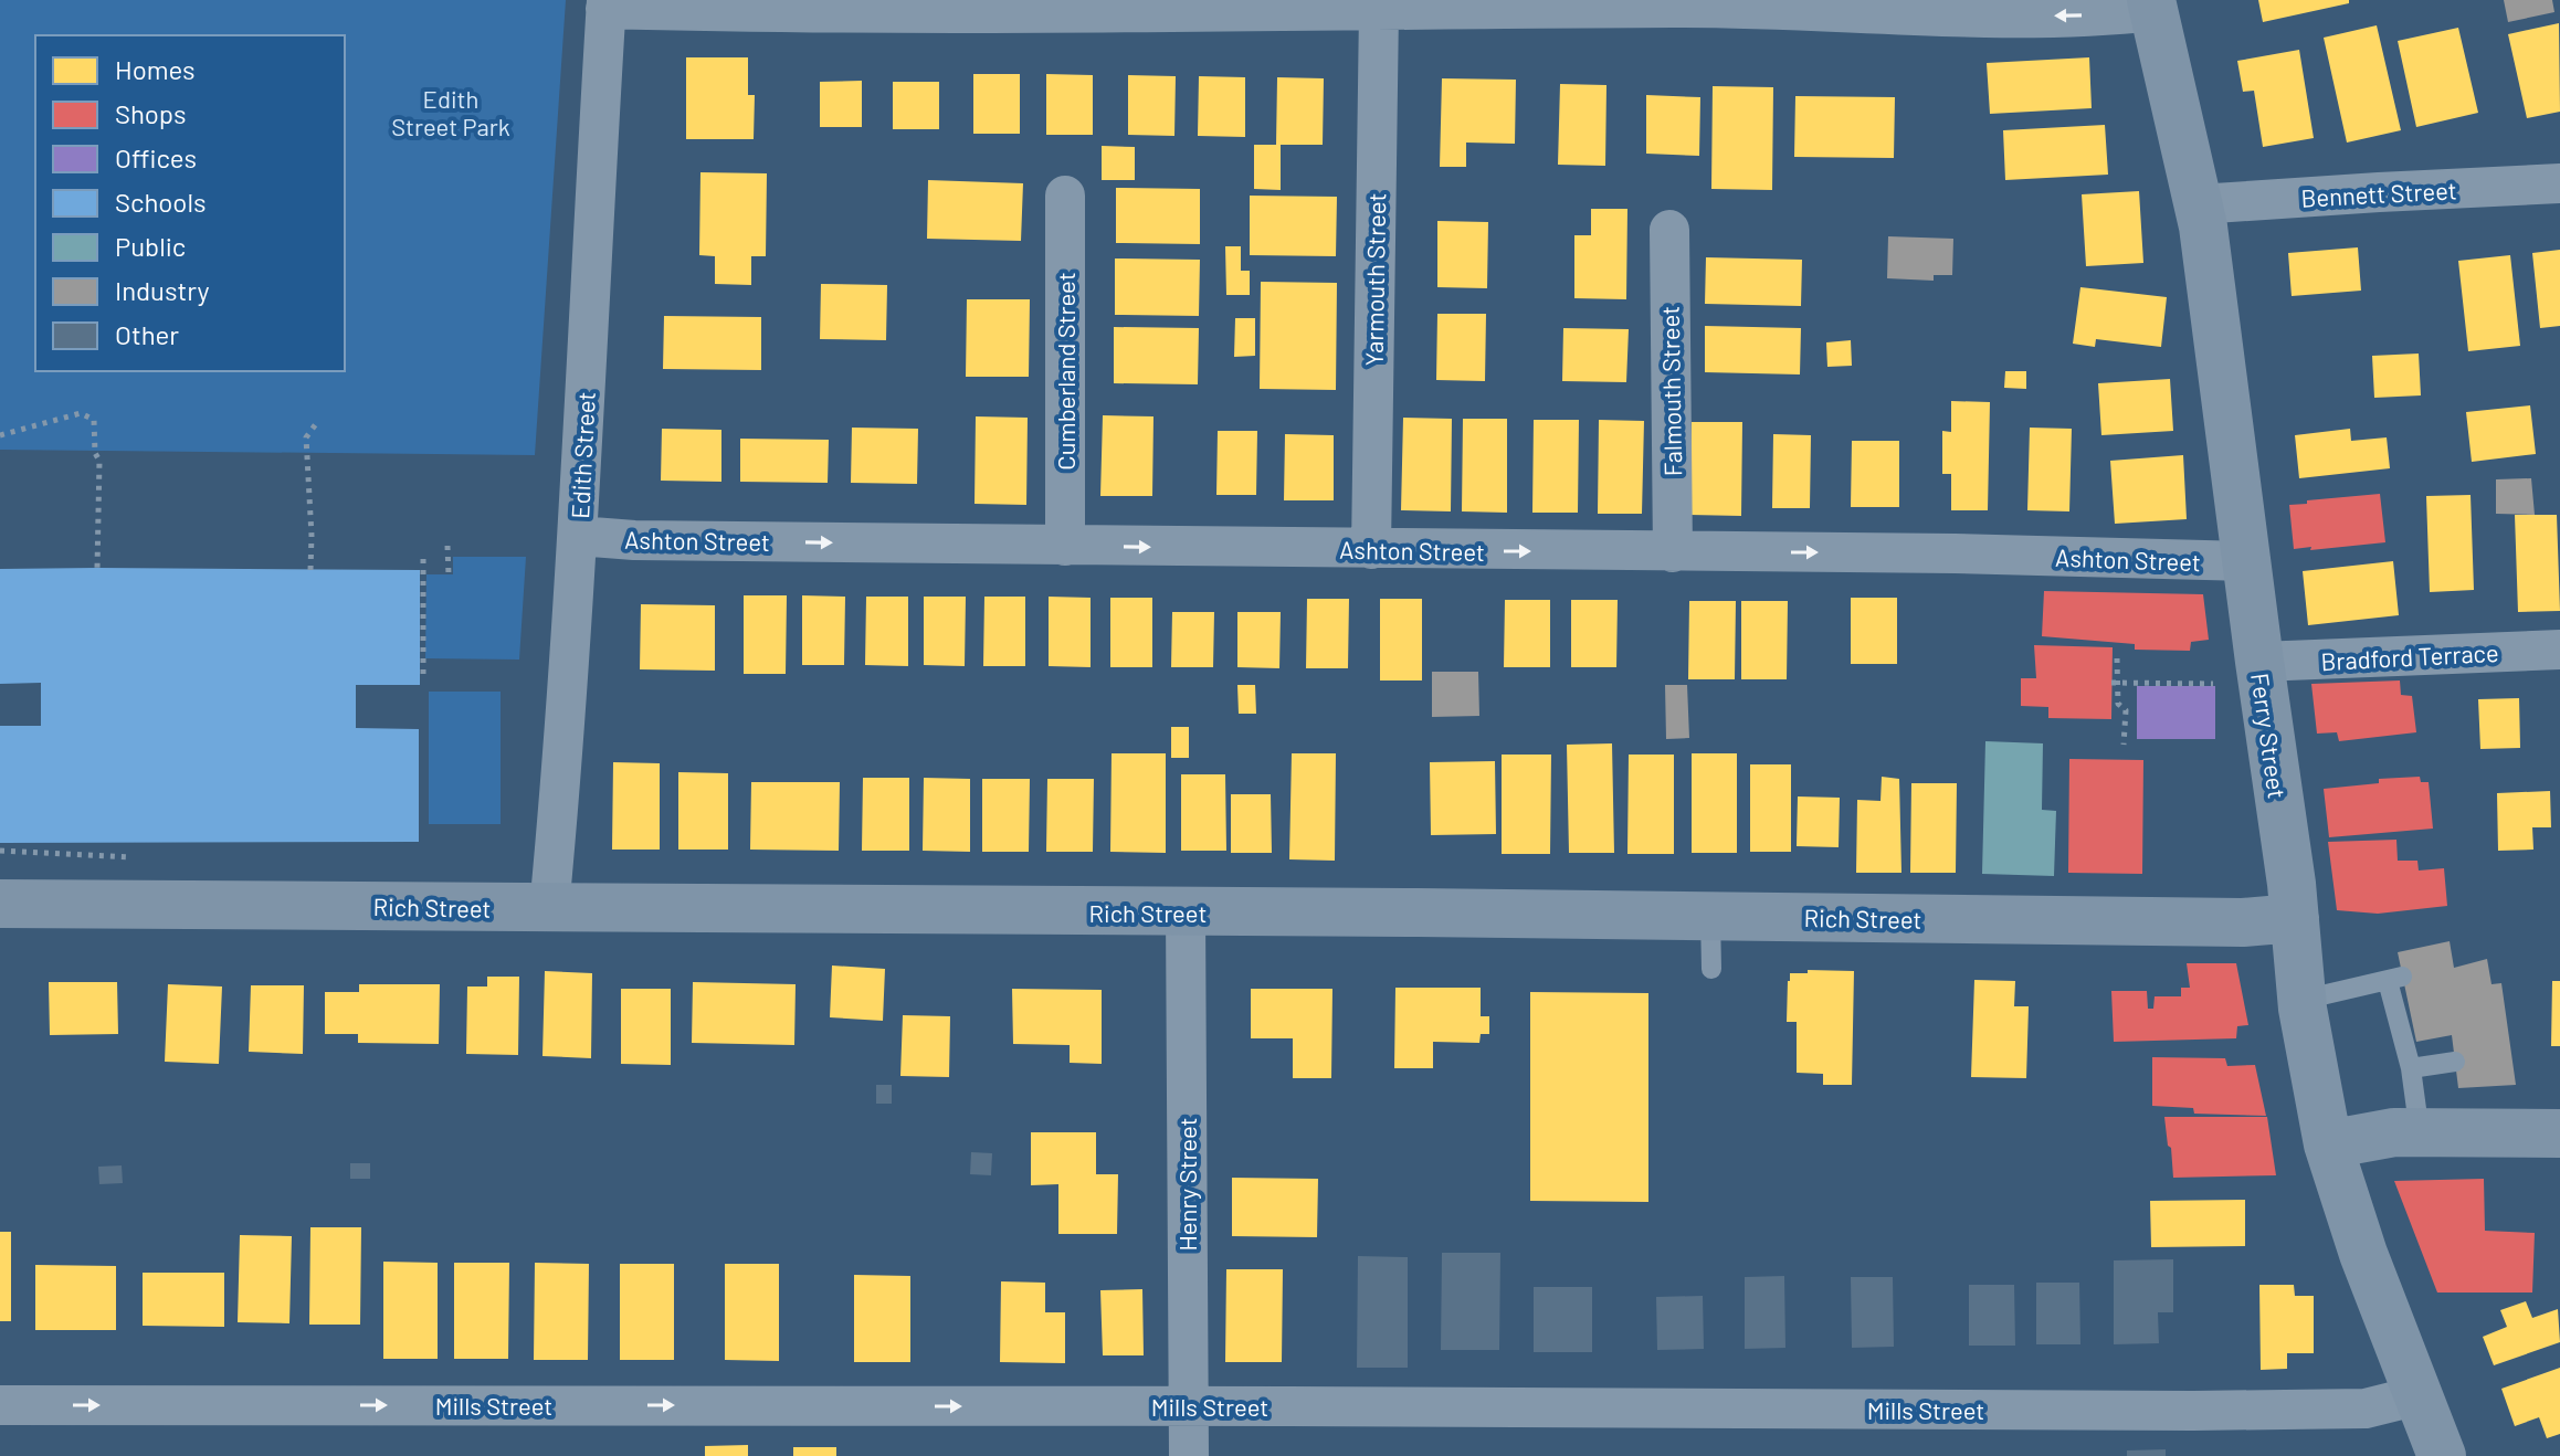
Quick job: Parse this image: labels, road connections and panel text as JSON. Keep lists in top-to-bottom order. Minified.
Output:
{"streets":{"street":["Bennett Street","Yarmouth Street","Cumberland Street","Falmouth Street","Edith Street","Ashton Street","Bradford Terrace","Ferry Street","Rich Street","Henry Street","Mills Street"]},"crossings":[["Bennett Street","Ferry Street"],["Yarmouth Street","Ashton Street"],["Cumberland Street","Ashton Street"],["Falmouth Street","Ashton Street"],["Edith Street","Ashton Street"],["Edith Street","Rich Street"],["Ashton Street","Ferry Street"],["Bradford Terrace","Ferry Street"],["Ferry Street","Rich Street"],["Ferry Street","Mills Street"],["Rich Street","Henry Street"],["Henry Street","Mills Street"]],"one_way":["Ashton Street","Mills Street"],"parks":["Edith Street Park"],"legend":["Homes","Shops","Offices","Schools","Public","Industry","Other"]}
